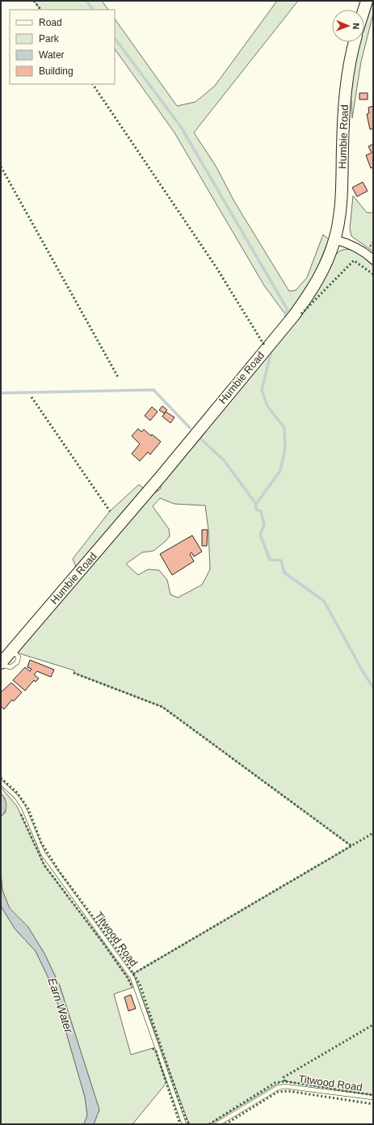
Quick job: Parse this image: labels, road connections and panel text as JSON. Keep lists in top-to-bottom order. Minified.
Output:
{"streets":{"street":["Humbie Road"],"lane":["Titwood Road"]},"water":["Earn Water"],"legend":["Road","Park","Water","Building"],"north":"right"}
